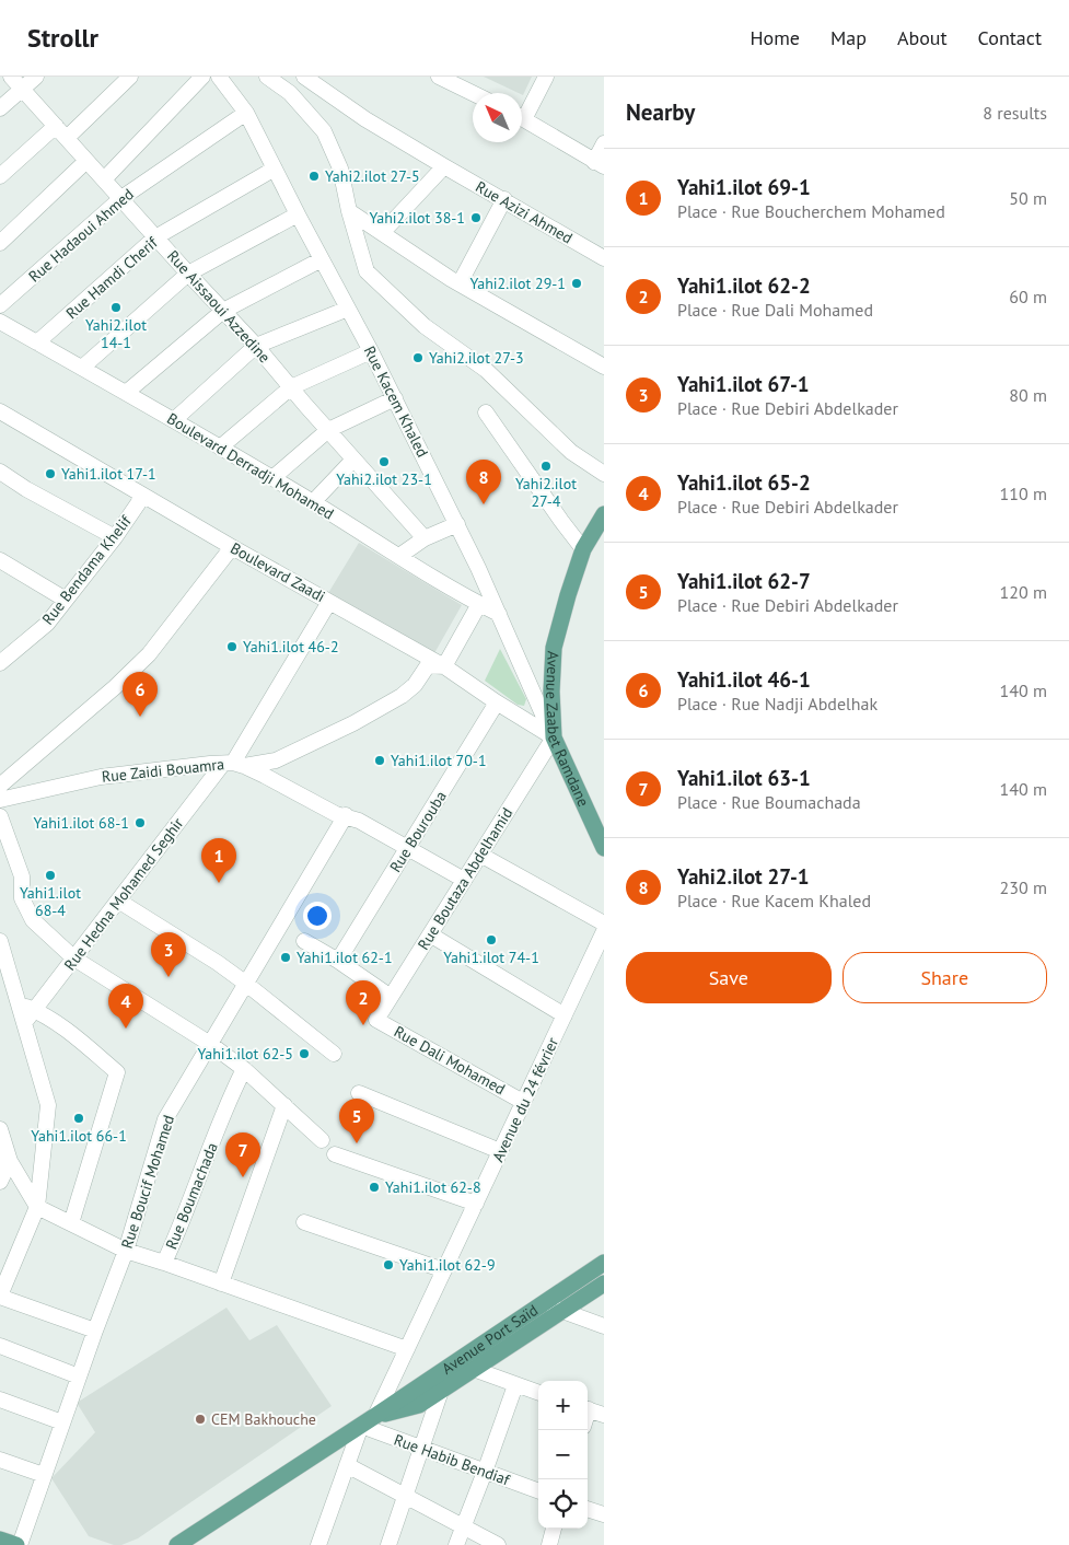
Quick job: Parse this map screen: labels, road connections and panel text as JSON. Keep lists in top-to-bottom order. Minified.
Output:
{"streets":{"main road":["Avenue Zaabet Ramdane","Avenue Port Saïd"],"street":["Rue Azizi Ahmed","Rue Hadaoui Ahmed","Rue Hamdi Cherif","Rue Aissaoui Azzedine","Rue Kacem Khaled","Boulevard Derradji Mohamed","Rue Bendama Khelif","Boulevard Zaadi","Rue Zaidi Bouamra","Rue Bourouba","Rue Boutaza Abdelhamid","Rue Hedna Mohamed Seghir","Rue Dali Mohamed","Avenue du 24 février","Rue Boucif Mohamed","Rue Boumachada","Rue Habib Bendiaf"]},"crossings":[["Rue Hadaoui Ahmed","Rue Aissaoui Azzedine"],["Rue Hadaoui Ahmed","Rue Kacem Khaled"],["Rue Hamdi Cherif","Rue Aissaoui Azzedine"],["Rue Hamdi Cherif","Rue Kacem Khaled"],["Rue Hamdi Cherif","Boulevard Derradji Mohamed"],["Rue Kacem Khaled","Boulevard Derradji Mohamed"],["Rue Kacem Khaled","Boulevard Zaadi"],["Rue Kacem Khaled","Avenue Zaabet Ramdane"],["Rue Kacem Khaled","Rue Boutaza Abdelhamid"],["Rue Bendama Khelif","Boulevard Zaadi"],["Boulevard Zaadi","Avenue Zaabet Ramdane"],["Boulevard Zaadi","Rue Bourouba"],["Boulevard Zaadi","Rue Boutaza Abdelhamid"],["Boulevard Zaadi","Rue Hedna Mohamed Seghir"],["Avenue Zaabet Ramdane","Rue Boutaza Abdelhamid"],["Rue Zaidi Bouamra","Rue Bourouba"],["Rue Zaidi Bouamra","Rue Boutaza Abdelhamid"],["Rue Zaidi Bouamra","Rue Hedna Mohamed Seghir"],["Rue Zaidi Bouamra","Rue Boucif Mohamed"],["Rue Boutaza Abdelhamid","Rue Dali Mohamed"],["Rue Dali Mohamed","Avenue du 24 février"],["Avenue du 24 février","Avenue Port Saïd"],["Avenue Port Saïd","Rue Habib Bendiaf"]],"places":["Yahi2.ilot 27-5","Yahi2.ilot 38-1","Yahi2.ilot 29-1","Yahi2.ilot 14-1","Yahi2.ilot 27-3","Yahi2.ilot 23-1","Yahi2.ilot 27-4","Yahi1.ilot 17-1","Yahi1.ilot 46-2","Yahi1.ilot 70-1","Yahi1.ilot 68-1","Yahi1.ilot 68-4","Yahi1.ilot 74-1","Yahi1.ilot 62-1","Yahi1.ilot 62-5","Yahi1.ilot 66-1","Yahi1.ilot 62-8","Yahi1.ilot 62-9","CEM Bakhouche"],"north":"top left","page":{"header":"Strollr","nav":["Home","Map","About","Contact"],"heading":["Nearby","8 results"],"list":[{"mark":"1","name":"Yahi1.ilot 69-1","note":"Place · Rue Boucherchem Mohamed","value":"50 m"},{"mark":"2","name":"Yahi1.ilot 62-2","note":"Place · Rue Dali Mohamed","value":"60 m"},{"mark":"3","name":"Yahi1.ilot 67-1","note":"Place · Rue Debiri Abdelkader","value":"80 m"},{"mark":"4","name":"Yahi1.ilot 65-2","note":"Place · Rue Debiri Abdelkader","value":"110 m"},{"mark":"5","name":"Yahi1.ilot 62-7","note":"Place · Rue Debiri Abdelkader","value":"120 m"},{"mark":"6","name":"Yahi1.ilot 46-1","note":"Place · Rue Nadji Abdelhak","value":"140 m"},{"mark":"7","name":"Yahi1.ilot 63-1","note":"Place · Rue Boumachada","value":"140 m"},{"mark":"8","name":"Yahi2.ilot 27-1","note":"Place · Rue Kacem Khaled","value":"230 m"}],"pins":["8","6","1","3","2","4","5","7"],"buttons":["Save","Share"],"map_buttons":["+","−"]}}
